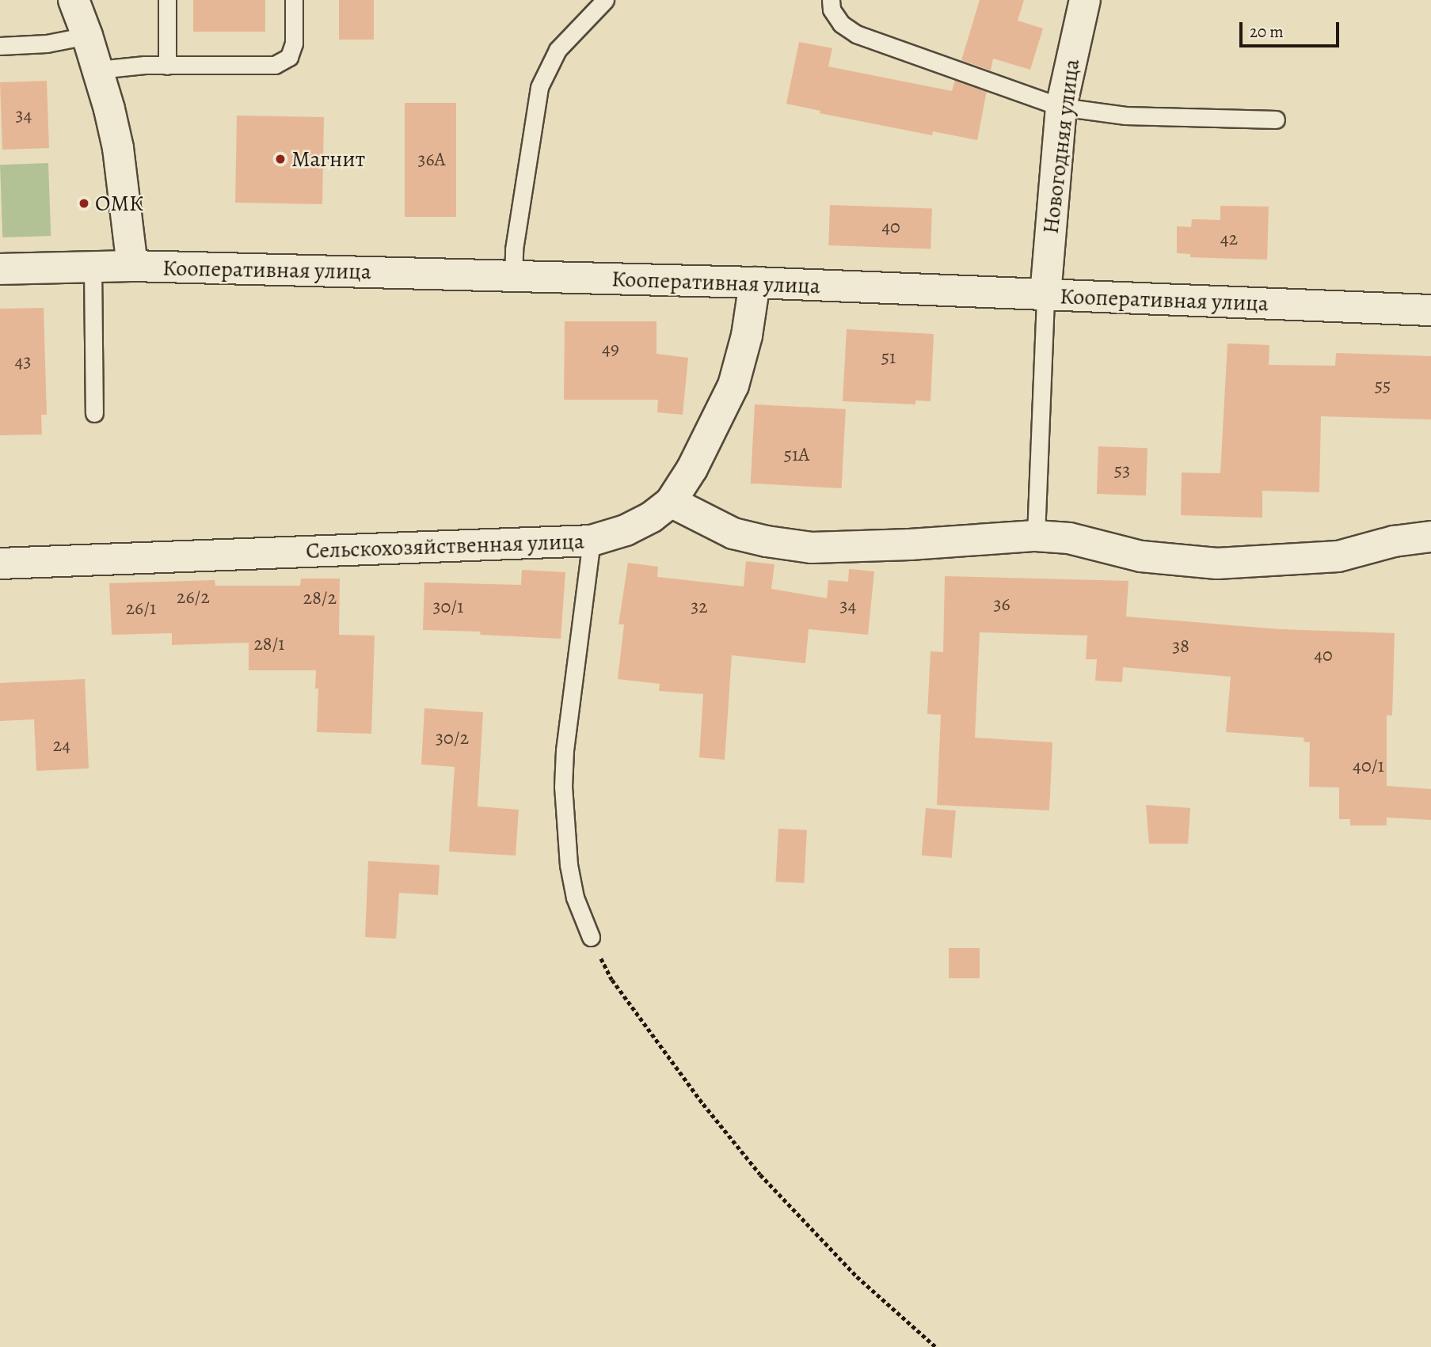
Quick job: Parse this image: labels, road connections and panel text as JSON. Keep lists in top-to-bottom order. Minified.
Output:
{"streets":{"street":["Новогодняя улица","Кооперативная улица","Сельскохозяйственная улица"]},"crossings":[["Новогодняя улица","Кооперативная улица"]],"places":["Магнит","ОМК"],"house_numbers":["34","36А","40","42","49","51","43","55","51А","53","26/2","28/2","36","34","30/1","32","26/1","28/1","38","40","30/2","24","40/1"],"scale_bar":"20 m"}
